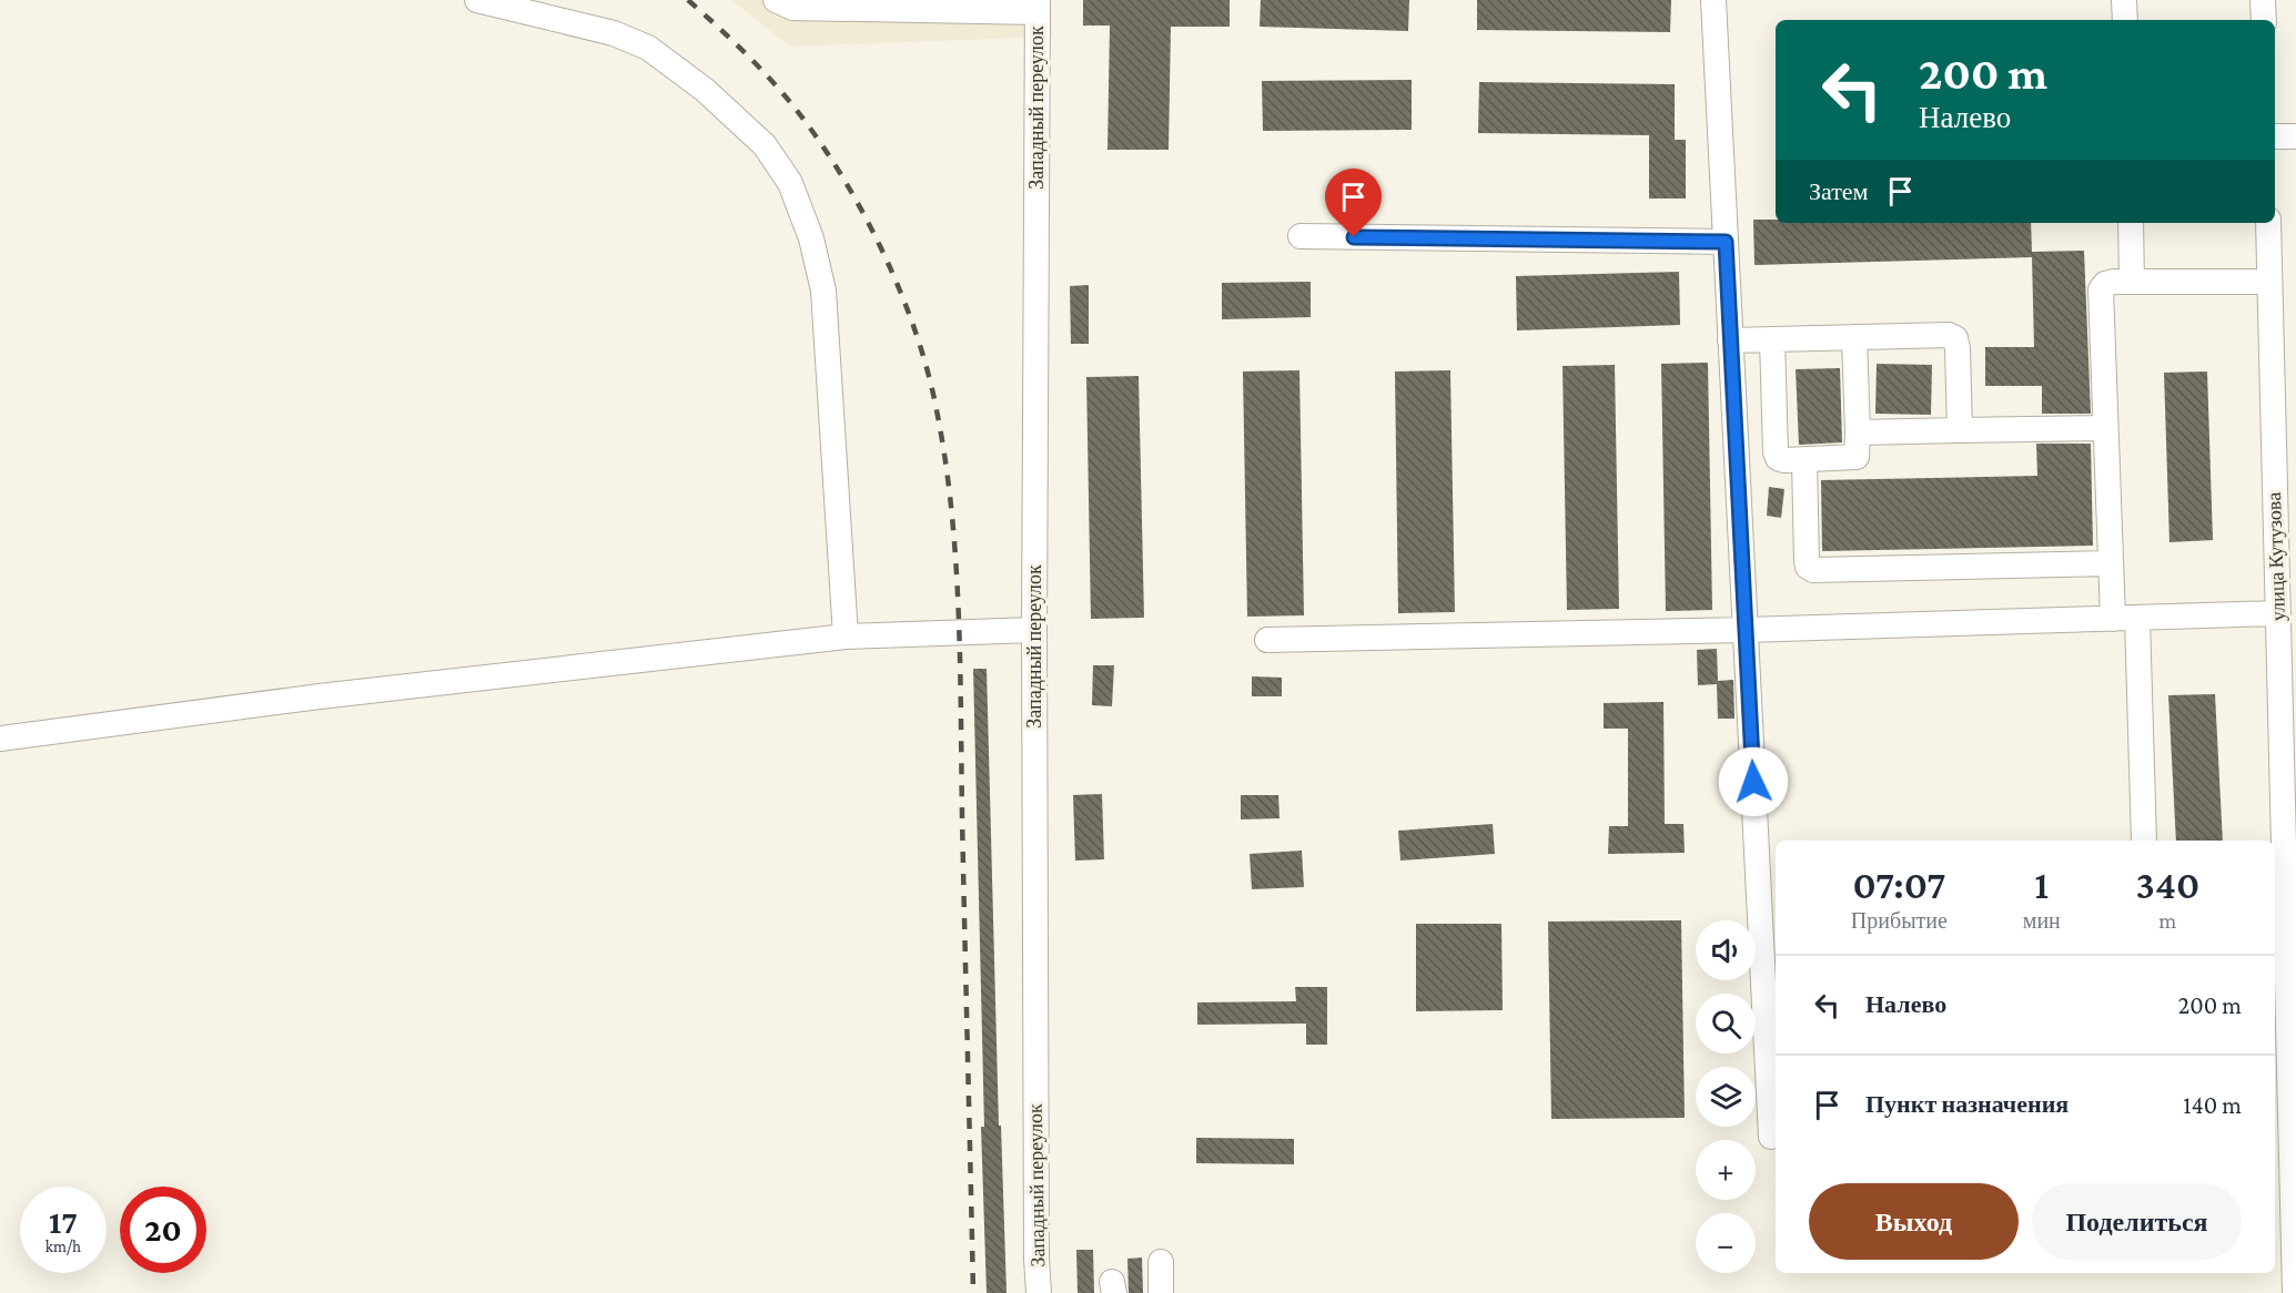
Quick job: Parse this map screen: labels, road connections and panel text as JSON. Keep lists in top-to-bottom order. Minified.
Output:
{"streets":{"street":["Западный переулок","улица Кутузова"]},"page":{"turn":["200 m","Налево"],"then":"Затем","eta":["07:07","Прибытие","1","мин","340","m"],"map_buttons":["+","−"],"list":[{"name":"Налево","value":"200 m"},{"name":"Пункт назначения","value":"140 m"}],"buttons":["Выход","Поделиться"],"speed":"17 km/h","limit":"20"}}
